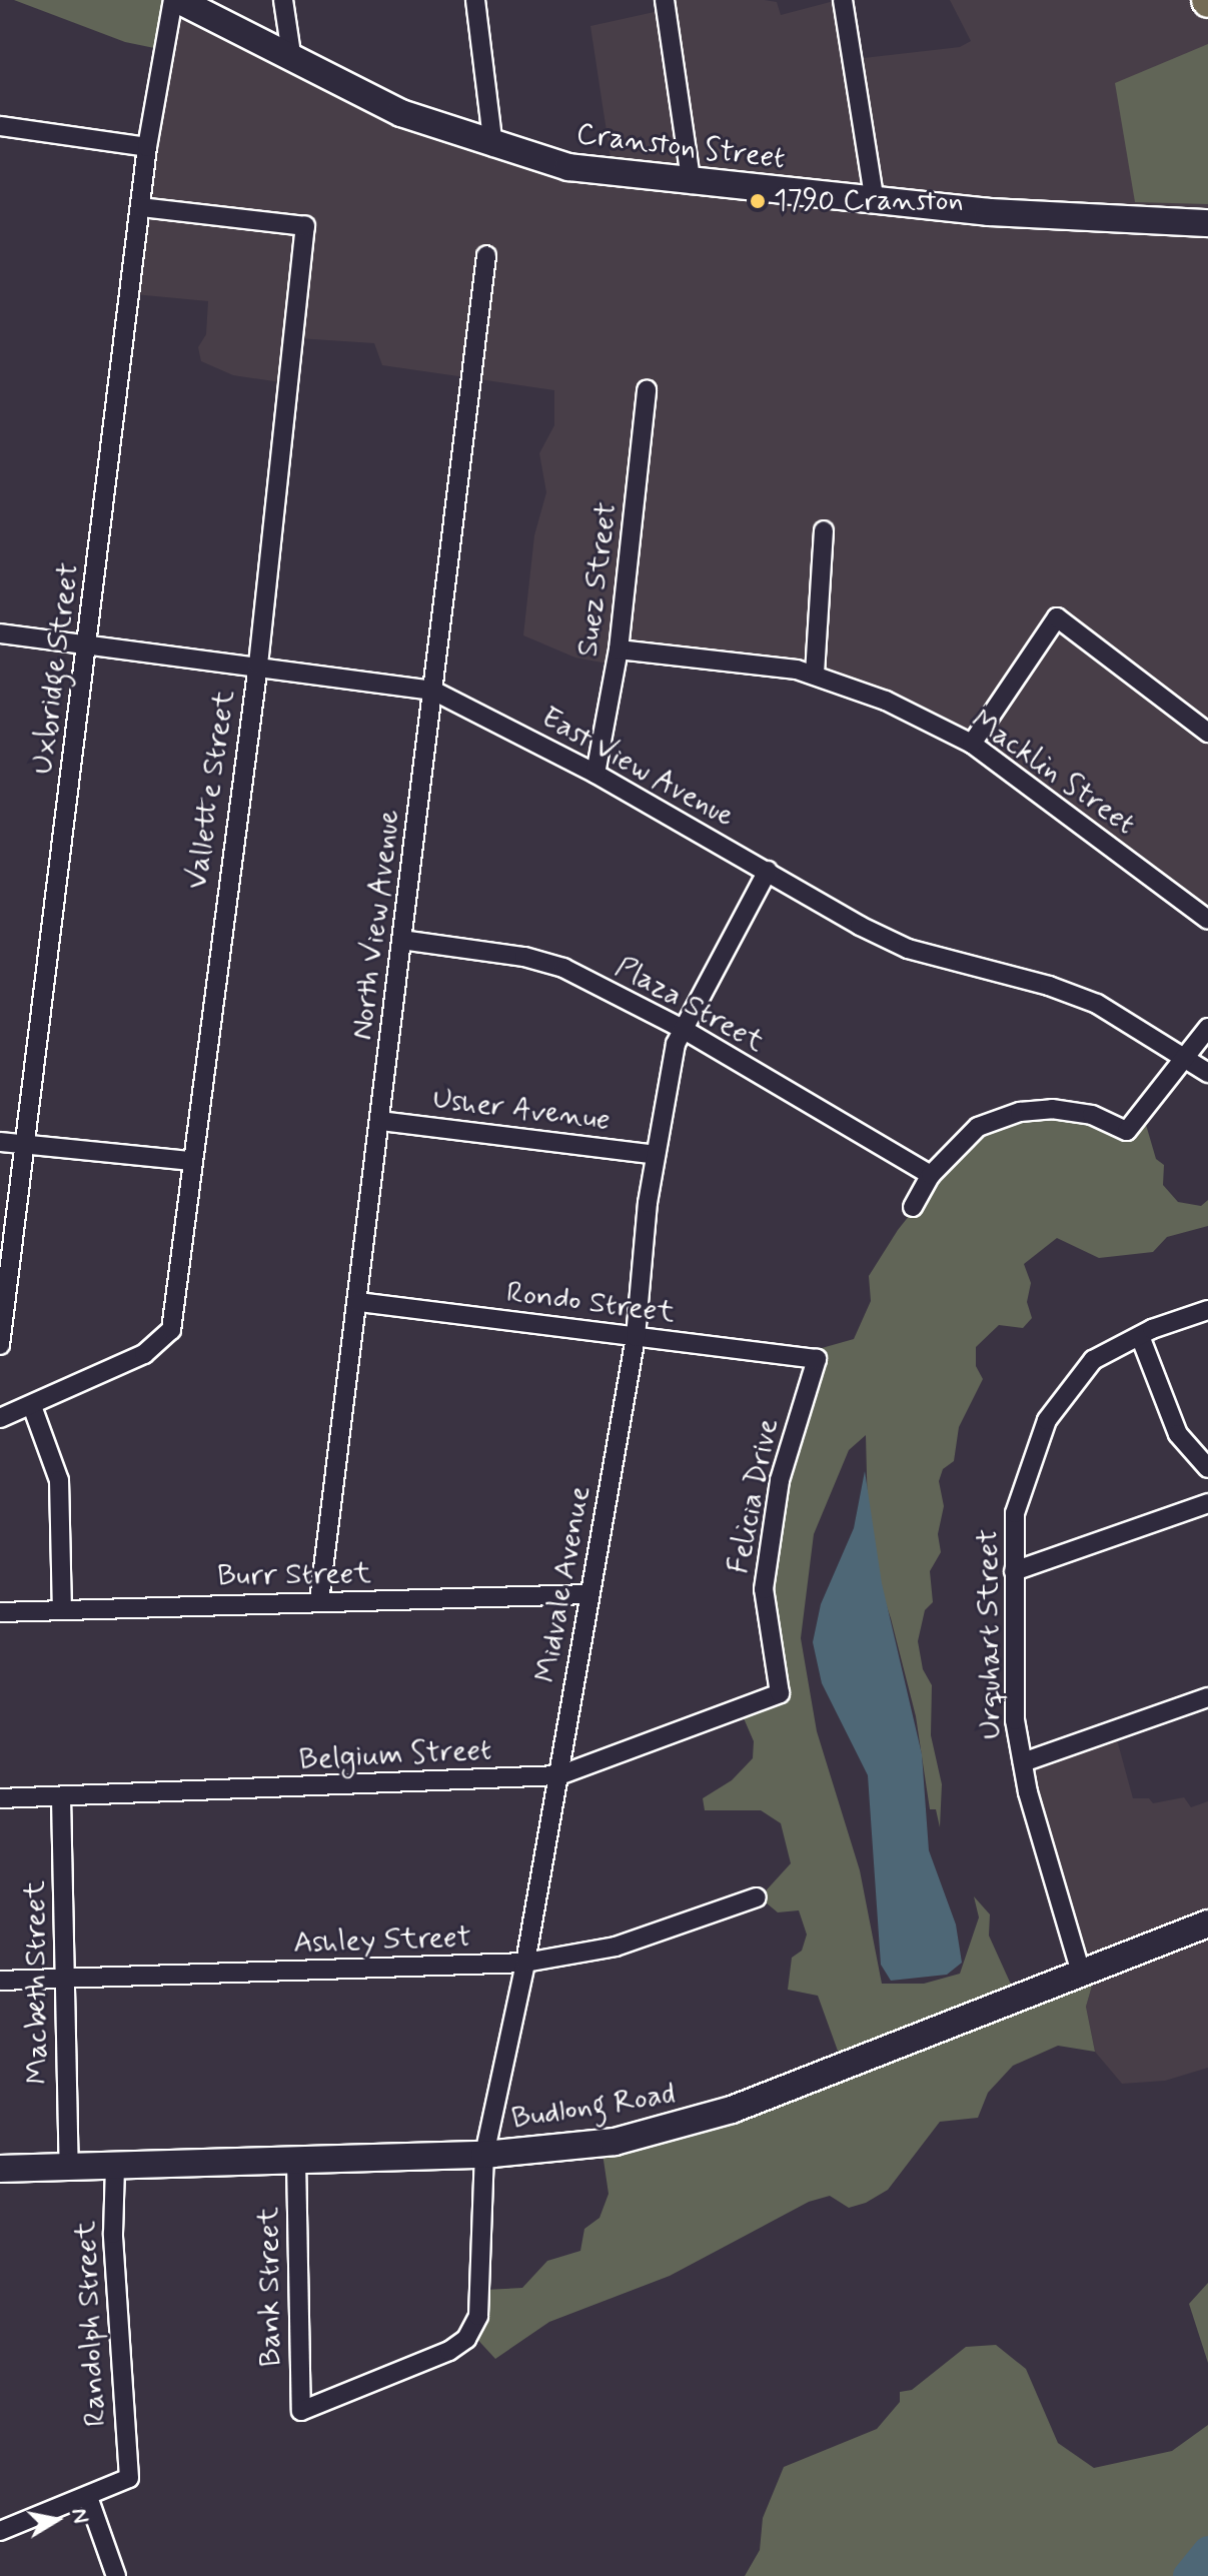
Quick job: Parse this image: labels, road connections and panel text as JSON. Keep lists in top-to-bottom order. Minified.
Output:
{"streets":{"main road":["Cranston Street","Budlong Road"],"street":["Suez Street","Uxbridge Street","East View Avenue","Macklin Street","Vallette Street","North View Avenue","Plaza Street","Usher Avenue","Rondo Street","Felicia Drive","Burr Street","Midvale Avenue","Urquhart Street","Belgium Street","Ashley Street","Macbeth Street","Bank Street","Randolph Street"]},"crossings":[["Cranston Street","Uxbridge Street"],["Suez Street","East View Avenue"],["Suez Street","Macklin Street"],["Uxbridge Street","East View Avenue"],["Uxbridge Street","Vallette Street"],["East View Avenue","Vallette Street"],["East View Avenue","North View Avenue"],["East View Avenue","Midvale Avenue"],["North View Avenue","Plaza Street"],["North View Avenue","Usher Avenue"],["North View Avenue","Rondo Street"],["North View Avenue","Burr Street"],["Plaza Street","Midvale Avenue"],["Usher Avenue","Midvale Avenue"],["Rondo Street","Felicia Drive"],["Rondo Street","Midvale Avenue"],["Felicia Drive","Belgium Street"],["Burr Street","Midvale Avenue"],["Midvale Avenue","Belgium Street"],["Midvale Avenue","Ashley Street"],["Midvale Avenue","Budlong Road"],["Midvale Avenue","Bank Street"],["Urquhart Street","Budlong Road"],["Belgium Street","Macbeth Street"],["Ashley Street","Macbeth Street"],["Macbeth Street","Budlong Road"],["Budlong Road","Bank Street"],["Budlong Road","Randolph Street"]],"places":["1790 Cranston"],"north":"right"}
